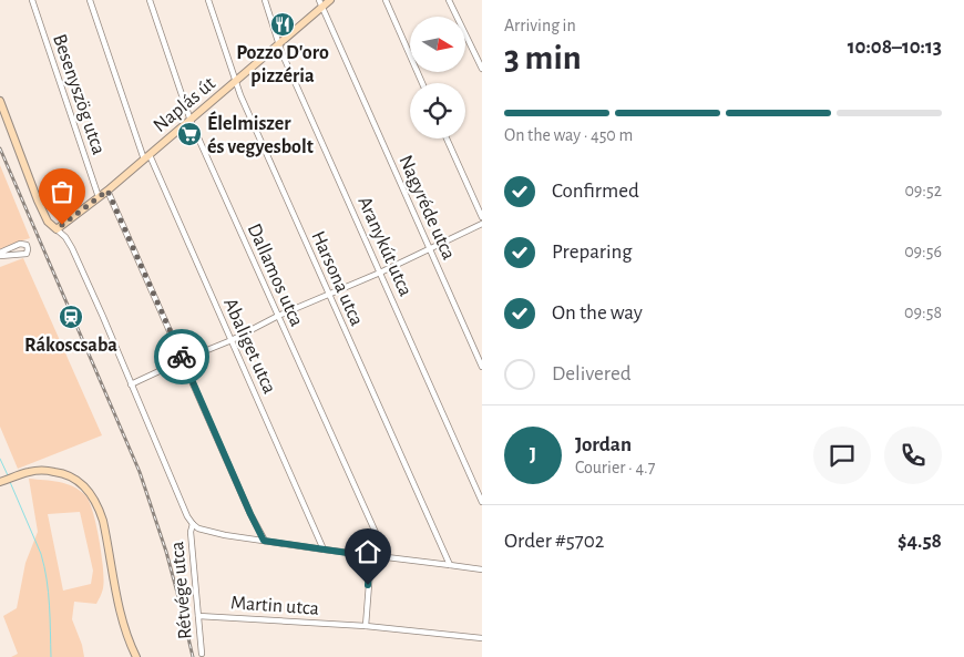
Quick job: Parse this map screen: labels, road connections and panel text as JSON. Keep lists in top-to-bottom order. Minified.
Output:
{"streets":{"street":["Besenyszög utca","Naplás út","Nagyréde utca","Aranykút utca","Dallamos utca","Harsona utca","Abaliget utca","Rétvége utca","Martin utca"]},"crossings":[["Besenyszög utca","Naplás út"],["Naplás út","Nagyréde utca"],["Naplás út","Aranykút utca"],["Naplás út","Dallamos utca"],["Naplás út","Harsona utca"],["Naplás út","Abaliget utca"],["Rétvége utca","Martin utca"]],"places":{"restaurant":["Pozzo D'oro pizzéria"],"supermarket":["Élelmiszer és vegyesbolt"],"station":["Rákoscsaba"]},"north":"right","page":{"heading":["3 min","Arriving in","10:08–10:13"],"panel":["Jordan","Courier · 4.7","Order #5702","$4.58"],"bar":"On the way · 450 m","list":[["Confirmed","09:52"],["Preparing","09:56"],["On the way","09:58"],"Delivered"],"round":"J"}}
